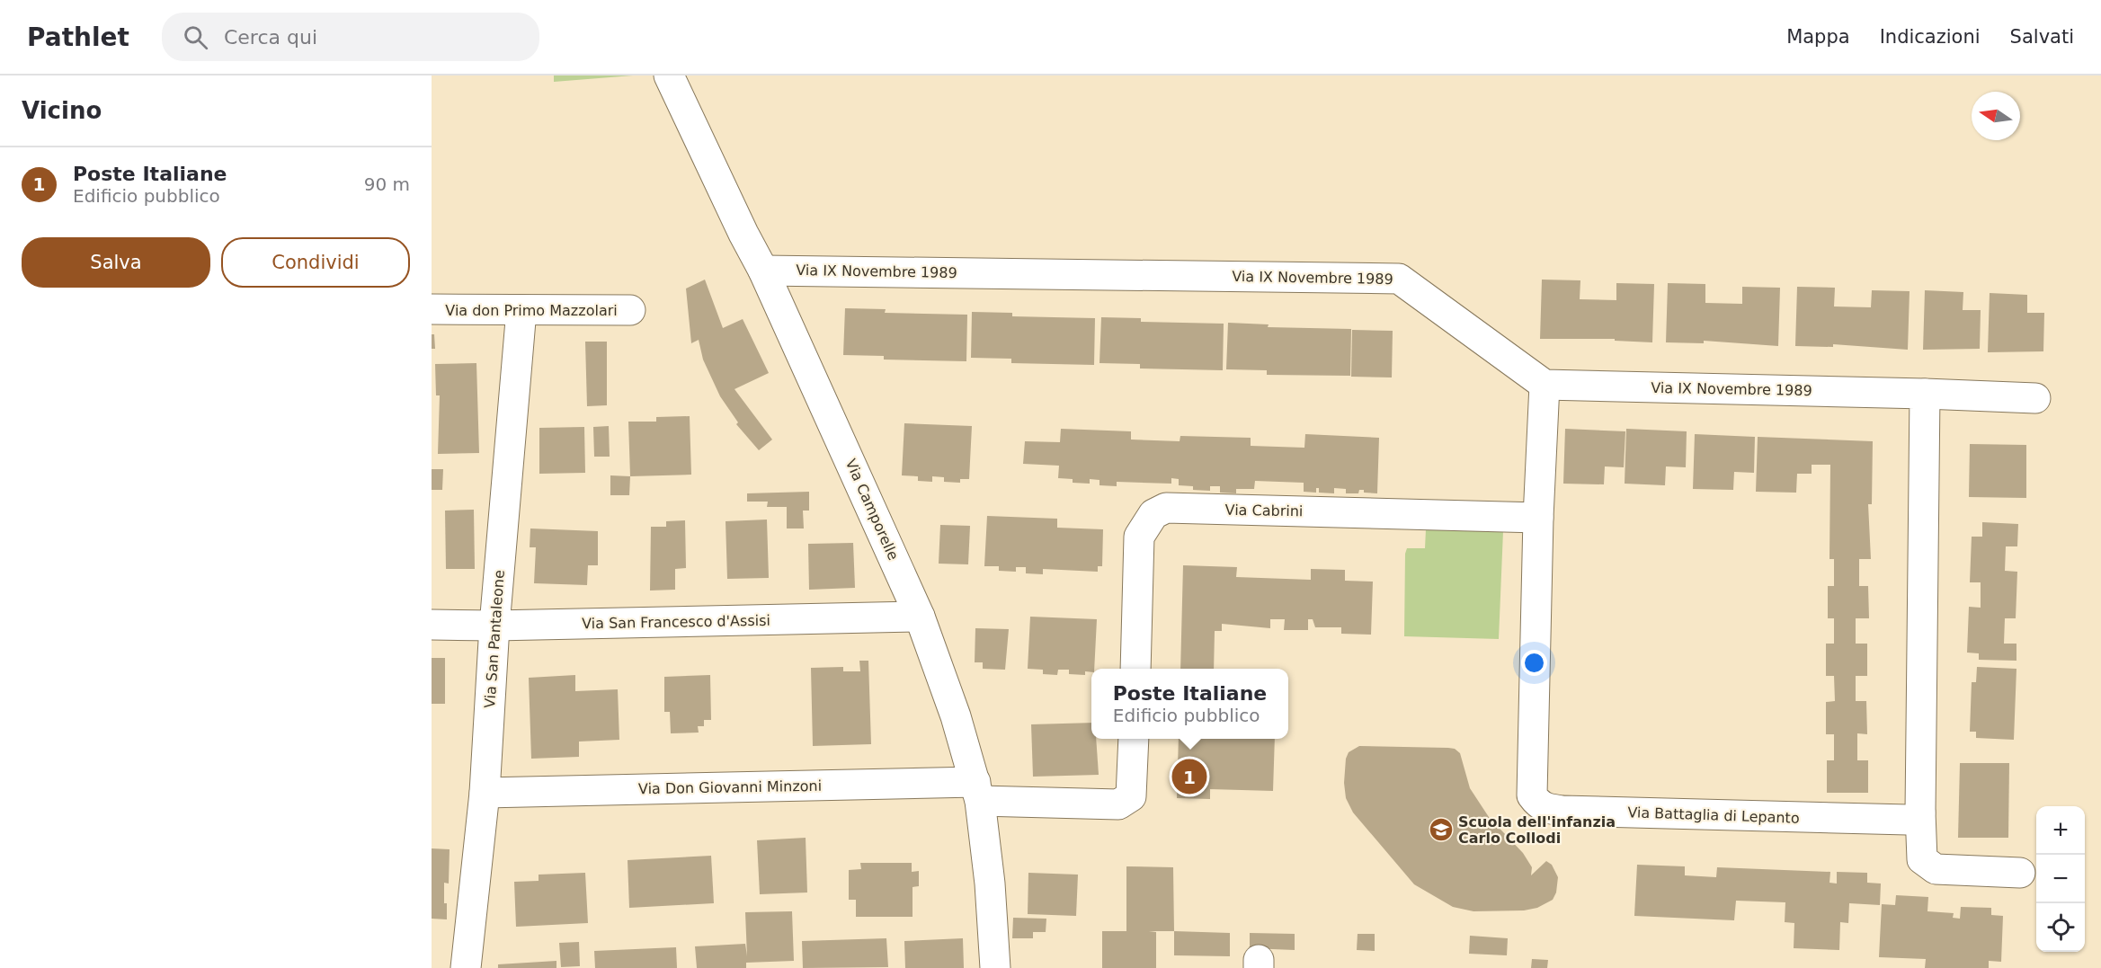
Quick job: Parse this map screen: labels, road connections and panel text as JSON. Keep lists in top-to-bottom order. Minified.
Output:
{"streets":{"street":["Via IX Novembre 1989","Via don Primo Mazzolari","Via Camporelle","Via Cabrini","Via San Francesco d'Assisi","Via San Pantaleone","Via Don Giovanni Minzoni","Via Battaglia di Lepanto"]},"crossings":[["Via IX Novembre 1989","Via Camporelle"],["Via IX Novembre 1989","Via Battaglia di Lepanto"],["Via don Primo Mazzolari","Via San Pantaleone"],["Via Camporelle","Via San Francesco d'Assisi"],["Via Camporelle","Via Don Giovanni Minzoni"],["Via Cabrini","Via Battaglia di Lepanto"],["Via San Francesco d'Assisi","Via San Pantaleone"],["Via San Pantaleone","Via Don Giovanni Minzoni"]],"places":{"school or university":["Scuola dell'infanzia Carlo Collodi"]},"north":"left","page":{"header":"Pathlet","search":"Cerca qui","nav":["Mappa","Indicazioni","Salvati"],"heading":"Vicino","list":[{"mark":"1","name":"Poste Italiane","note":"Edificio pubblico","value":"90 m"}],"buttons":["Salva","Condividi"],"popup":["Poste Italiane","Edificio pubblico"],"pins":"1","map_buttons":["+","−"]}}
